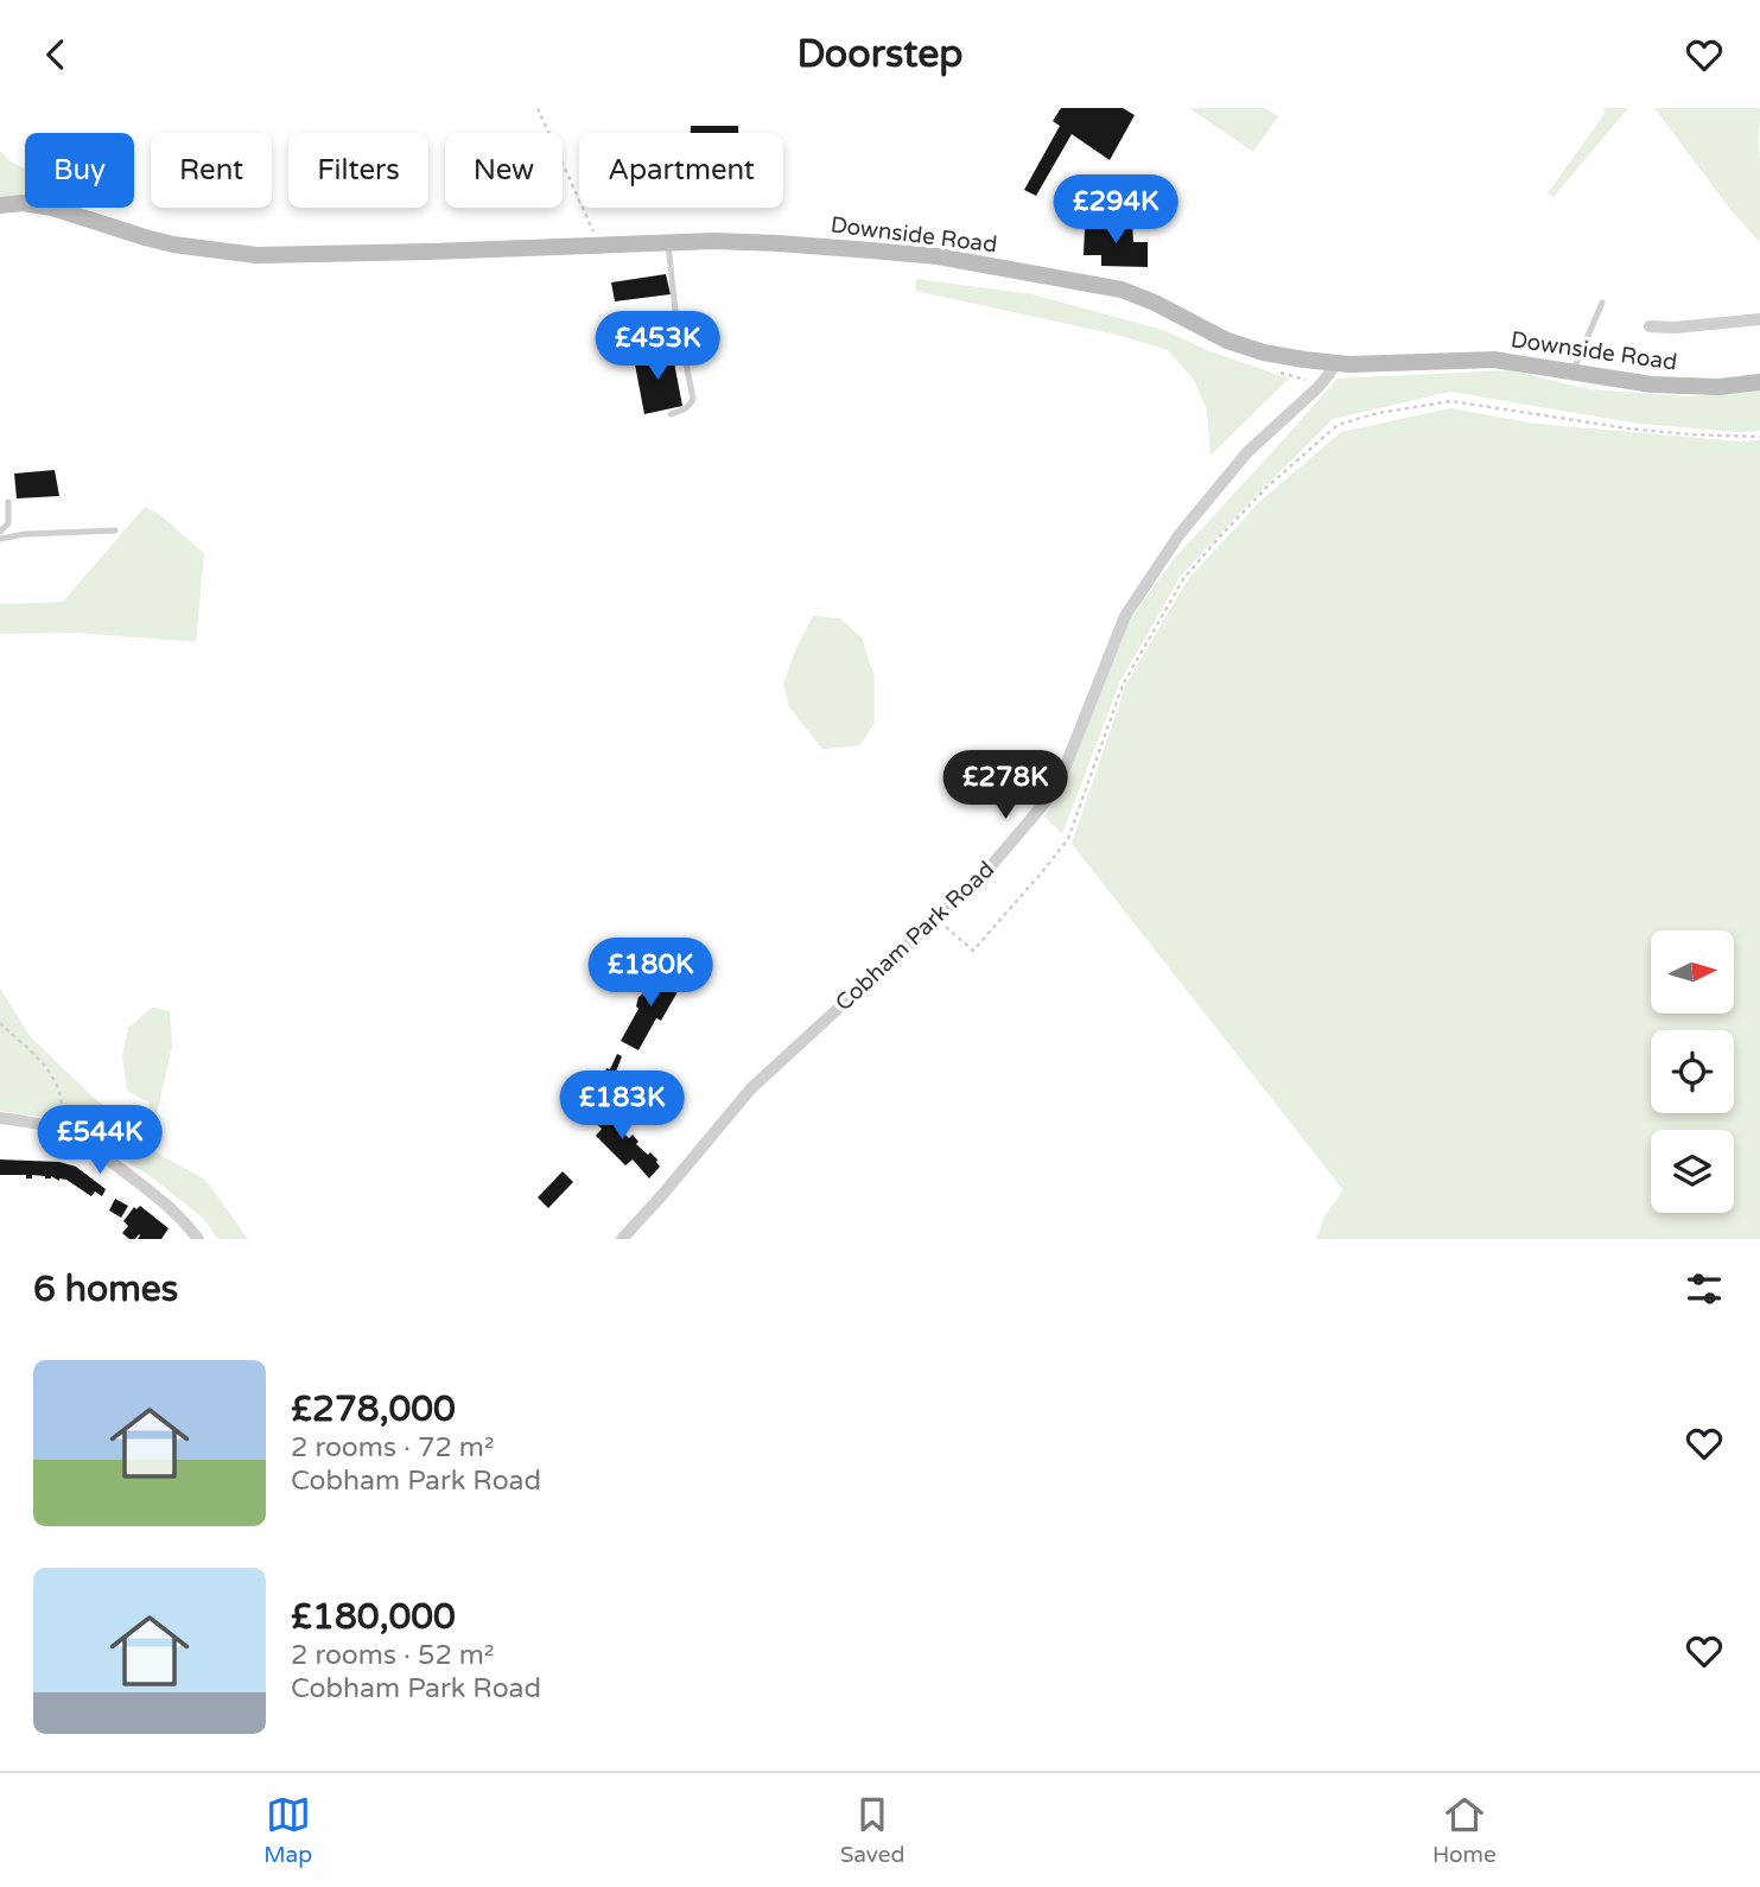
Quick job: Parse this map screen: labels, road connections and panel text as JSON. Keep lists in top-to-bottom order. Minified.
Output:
{"streets":{"street":["Downside Road","Cobham Park Road"]},"crossings":[["Downside Road","Cobham Park Road"]],"north":"right","page":{"header":"Doorstep","chip":["Buy","Rent","Filters","New","Apartment"],"price":["£294K","£453K","£278K","£180K","£183K","£544K"],"heading":"6 homes","list":[{"name":"£278,000","note":"2 rooms · 72 m² · Cobham Park Road"},{"name":"£180,000","note":"2 rooms · 52 m² · Cobham Park Road"}],"tabs":["Map","Saved","Home"]}}
